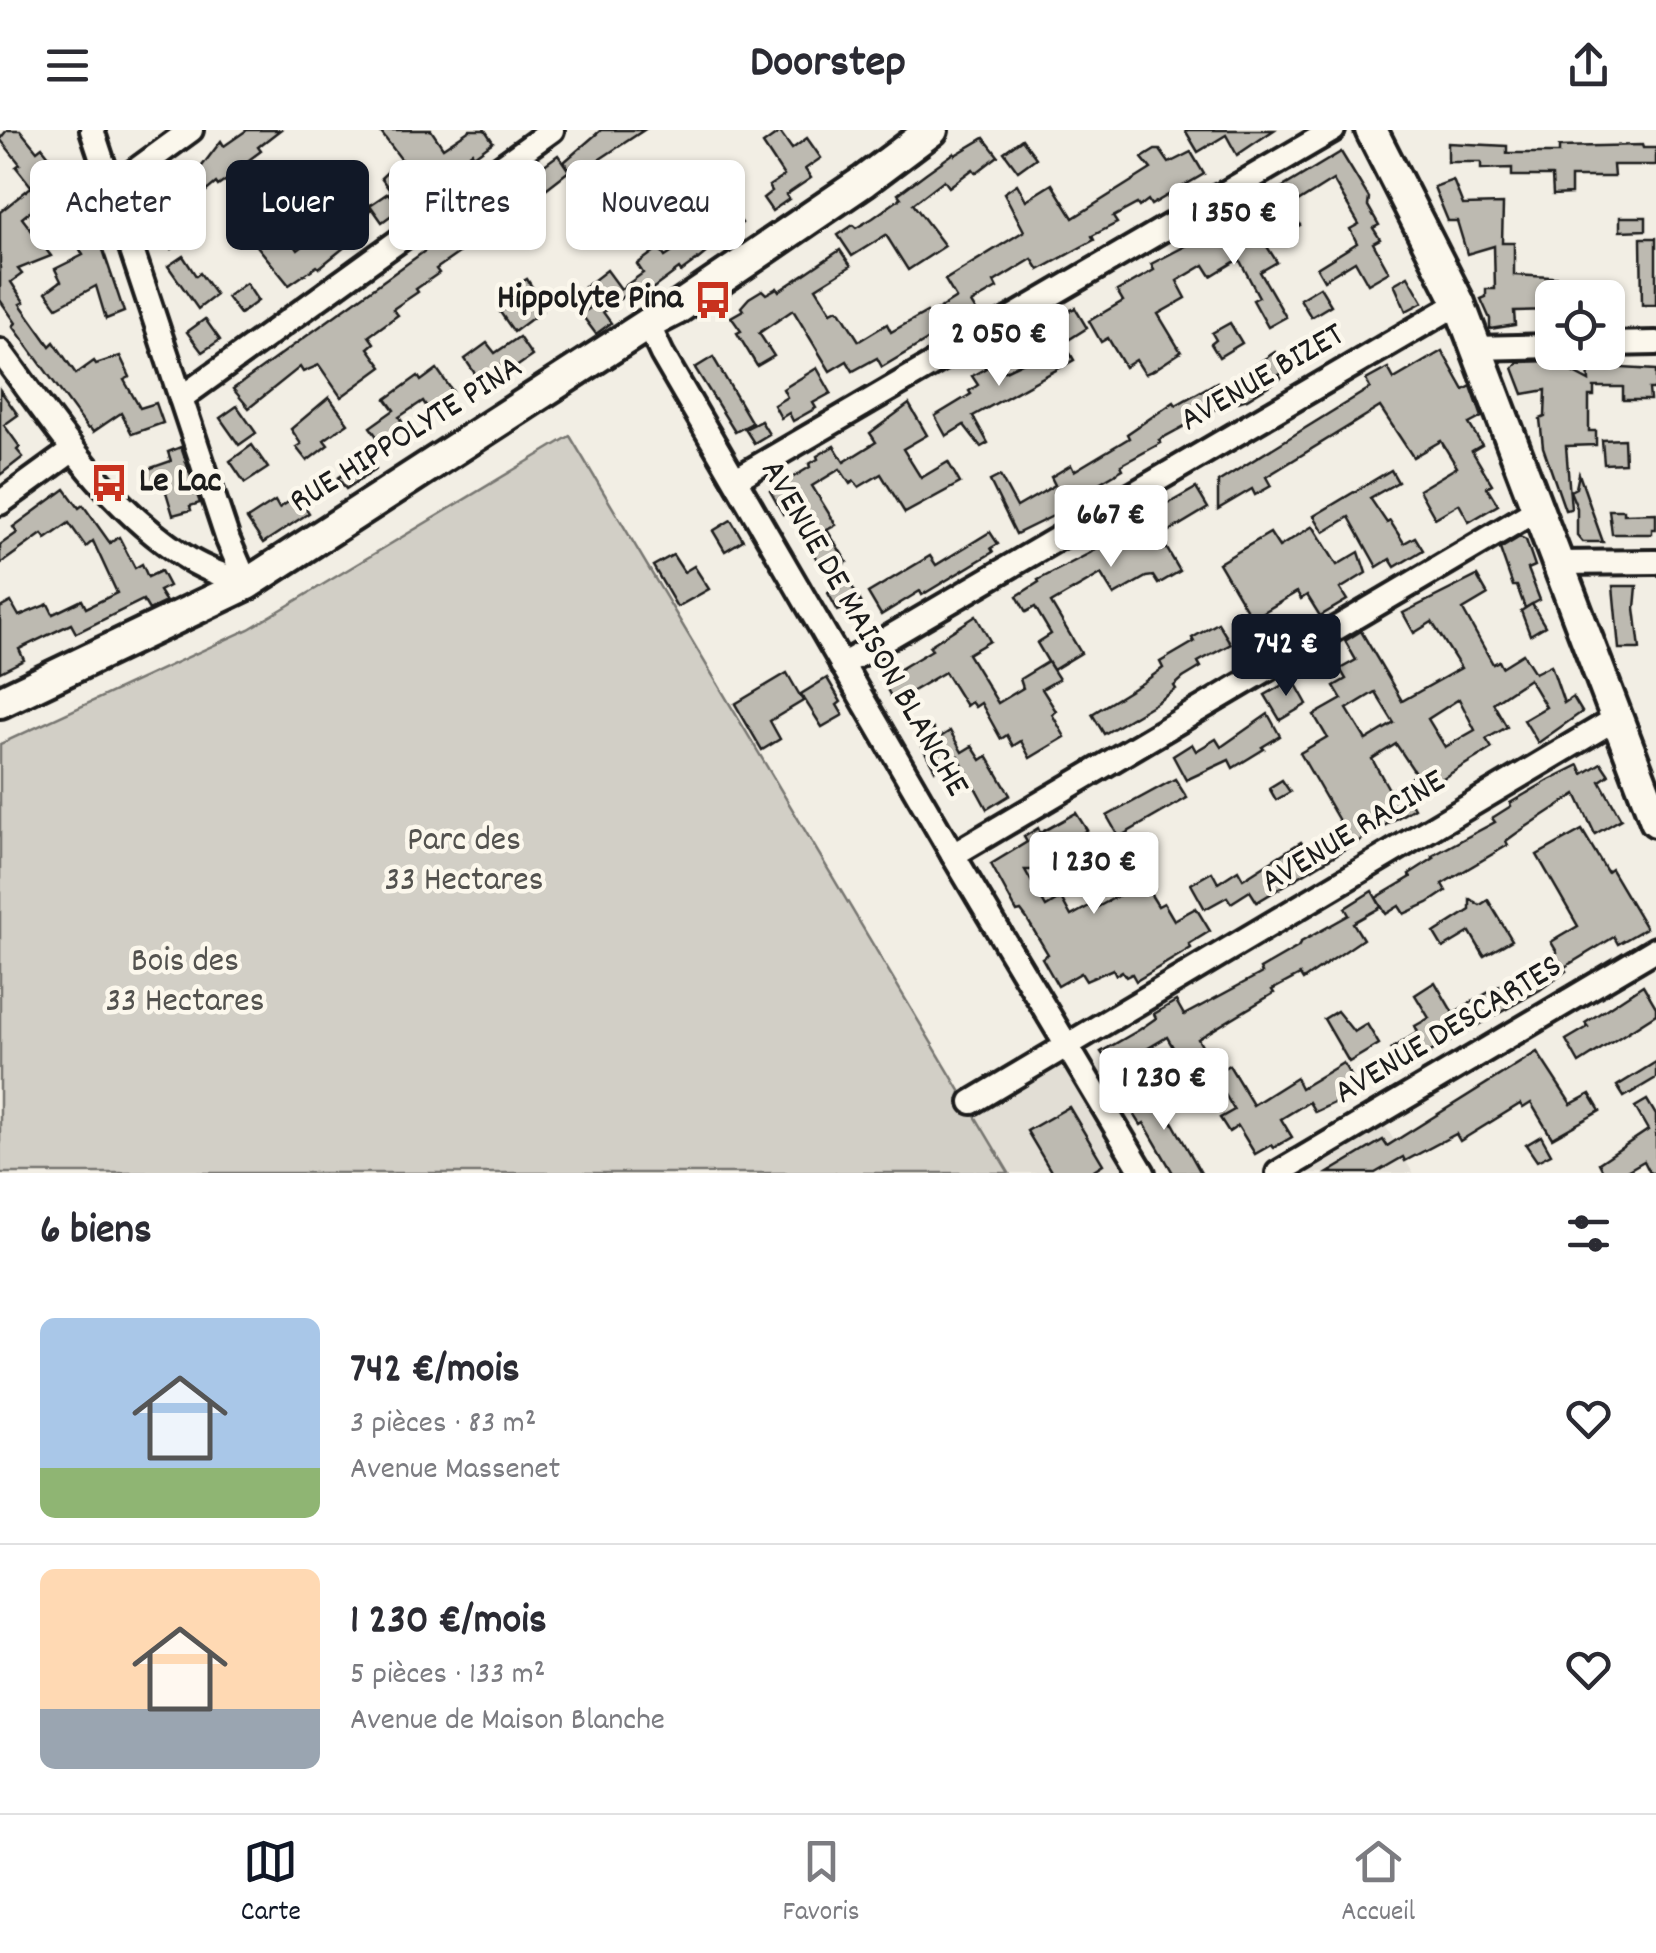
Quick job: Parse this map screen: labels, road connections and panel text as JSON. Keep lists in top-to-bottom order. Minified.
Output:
{"streets":{"main road":["RUE HIPPOLYTE PINA"],"street":["AVENUE BIZET","AVENUE DE MAISON BLANCHE","AVENUE RACINE","AVENUE DESCARTES"]},"crossings":[["AVENUE BIZET","AVENUE DE MAISON BLANCHE"],["RUE HIPPOLYTE PINA","AVENUE DE MAISON BLANCHE"],["AVENUE DE MAISON BLANCHE","AVENUE RACINE"]],"parks":["Parc des 33 Hectares","Bois des 33 Hectares"],"places":{"bus stop":["Hippolyte Pina","Le Lac"]},"page":{"header":"Doorstep","chip":["Acheter","Louer","Filtres","Nouveau"],"price":["1 350 €","2 050 €","667 €","742 €","1 230 €","1 230 €"],"heading":"6 biens","list":[{"name":"742 €/mois","note":"3 pièces · 83 m² · Avenue Massenet"},{"name":"1 230 €/mois","note":"5 pièces · 133 m² · Avenue de Maison Blanche"}],"tabs":["Carte","Favoris","Accueil"]}}
